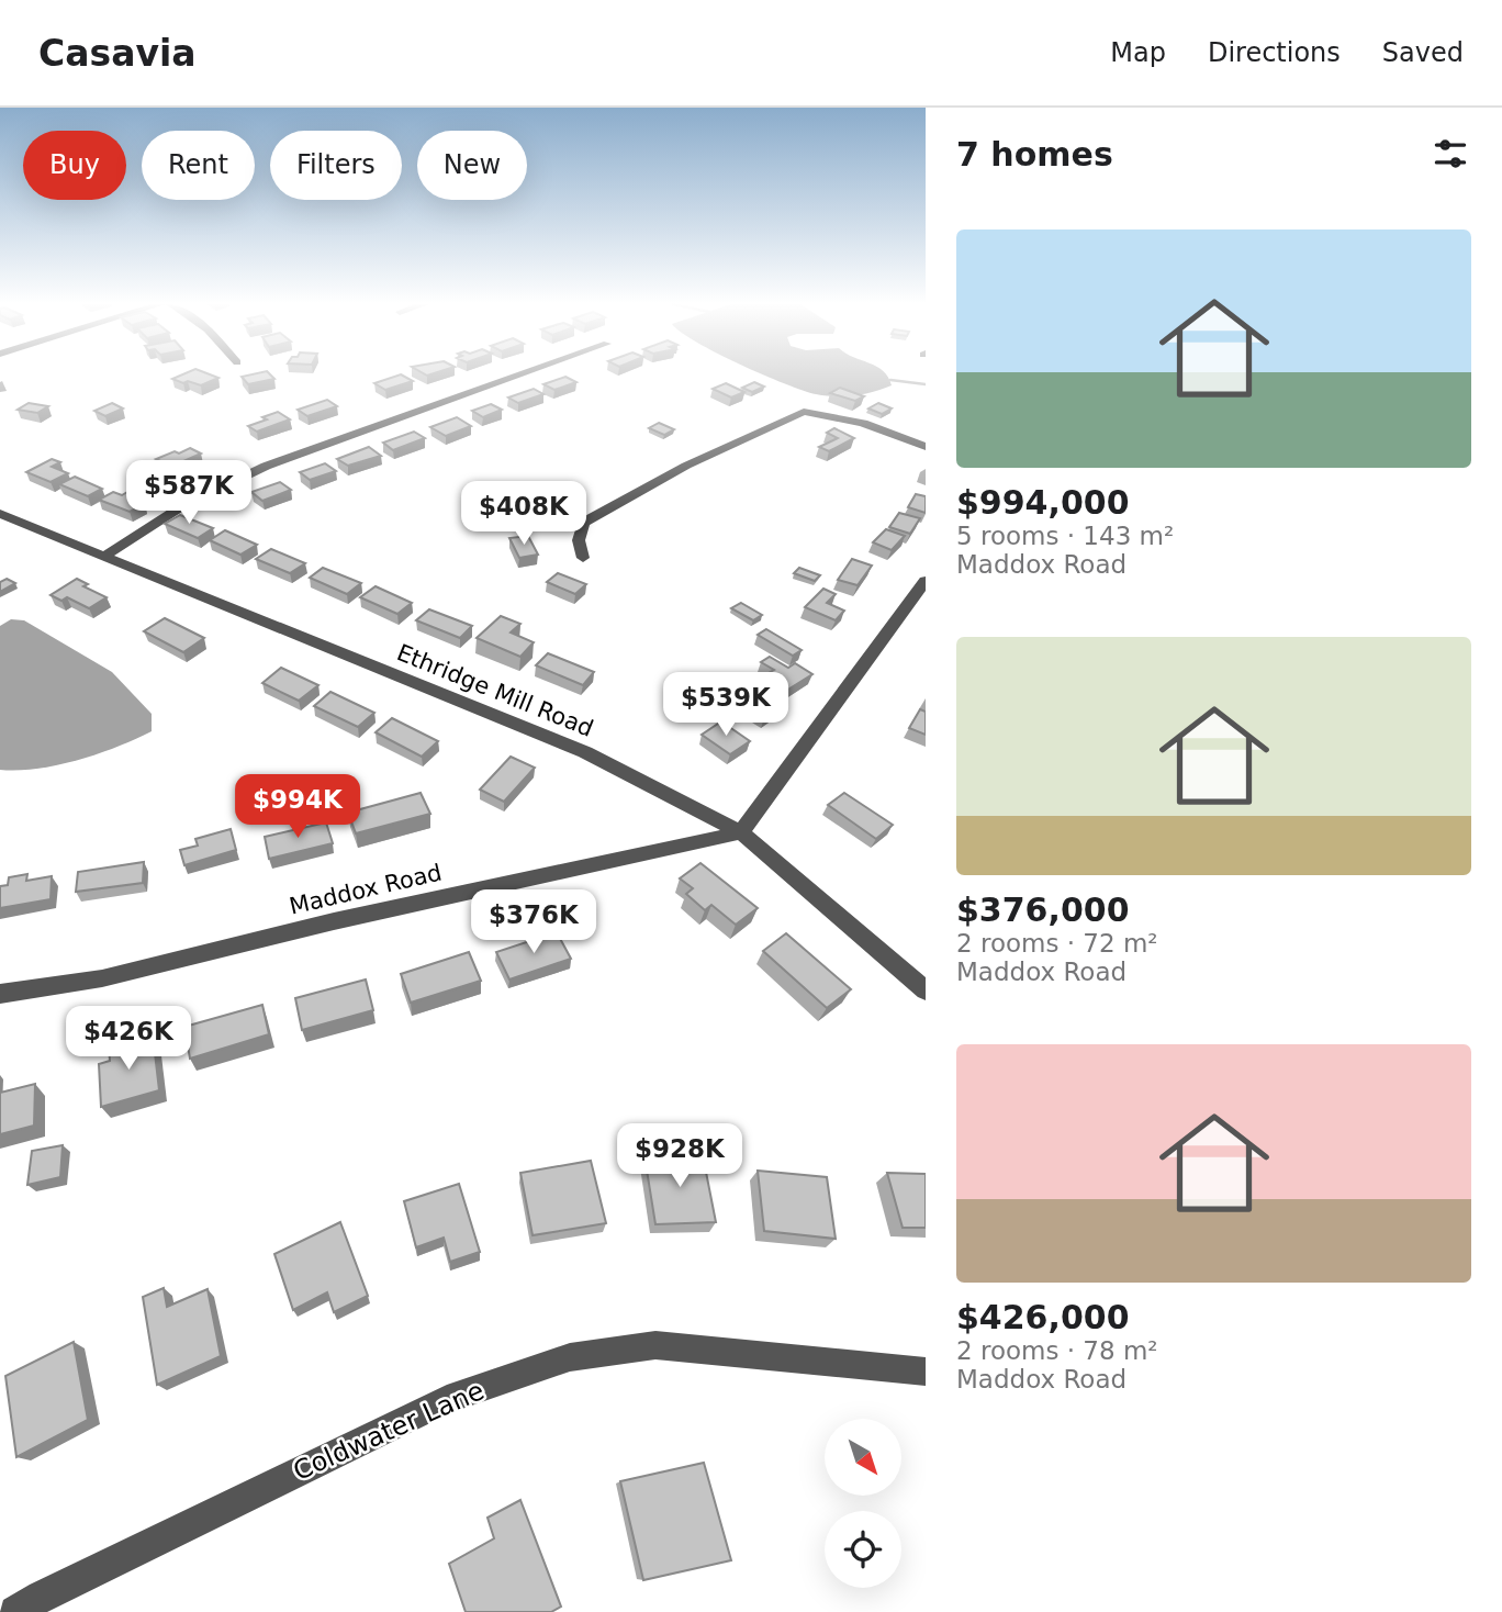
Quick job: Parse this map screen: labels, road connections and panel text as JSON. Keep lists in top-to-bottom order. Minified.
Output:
{"streets":{"street":["Ethridge Mill Road","Maddox Road","Coldwater Lane"]},"crossings":[["Ethridge Mill Road","Maddox Road"]],"north":"bottom right","page":{"header":"Casavia","nav":["Map","Directions","Saved"],"heading":"7 homes","chip":["Buy","Rent","Filters","New"],"list":[{"name":"$994,000","note":"5 rooms · 143 m² · Maddox Road"},{"name":"$376,000","note":"2 rooms · 72 m² · Maddox Road"},{"name":"$426,000","note":"2 rooms · 78 m² · Maddox Road"}],"price":["$587K","$408K","$539K","$994K","$376K","$426K","$928K"]}}
